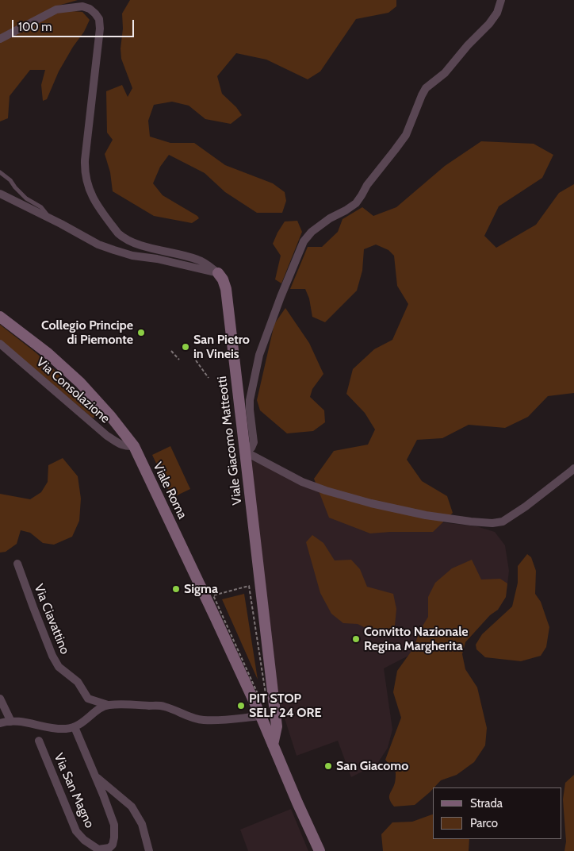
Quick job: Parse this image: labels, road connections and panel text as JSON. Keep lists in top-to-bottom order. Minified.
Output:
{"streets":{"street":["Via Consolazione","Viale Giacomo Matteotti","Viale Roma","Via Ciavattino","Via San Magno"]},"crossings":[["Via Consolazione","Viale Roma"],["Viale Giacomo Matteotti","Viale Roma"],["Viale Roma","Via Ciavattino"]],"places":["Collegio Principe di Piemonte","San Pietro in Vineis","Sigma","Convitto Nazionale Regina Margherita","PIT STOP SELF 24 ORE","San Giacomo"],"legend":["Strada","Parco"],"scale_bar":"100 m"}
